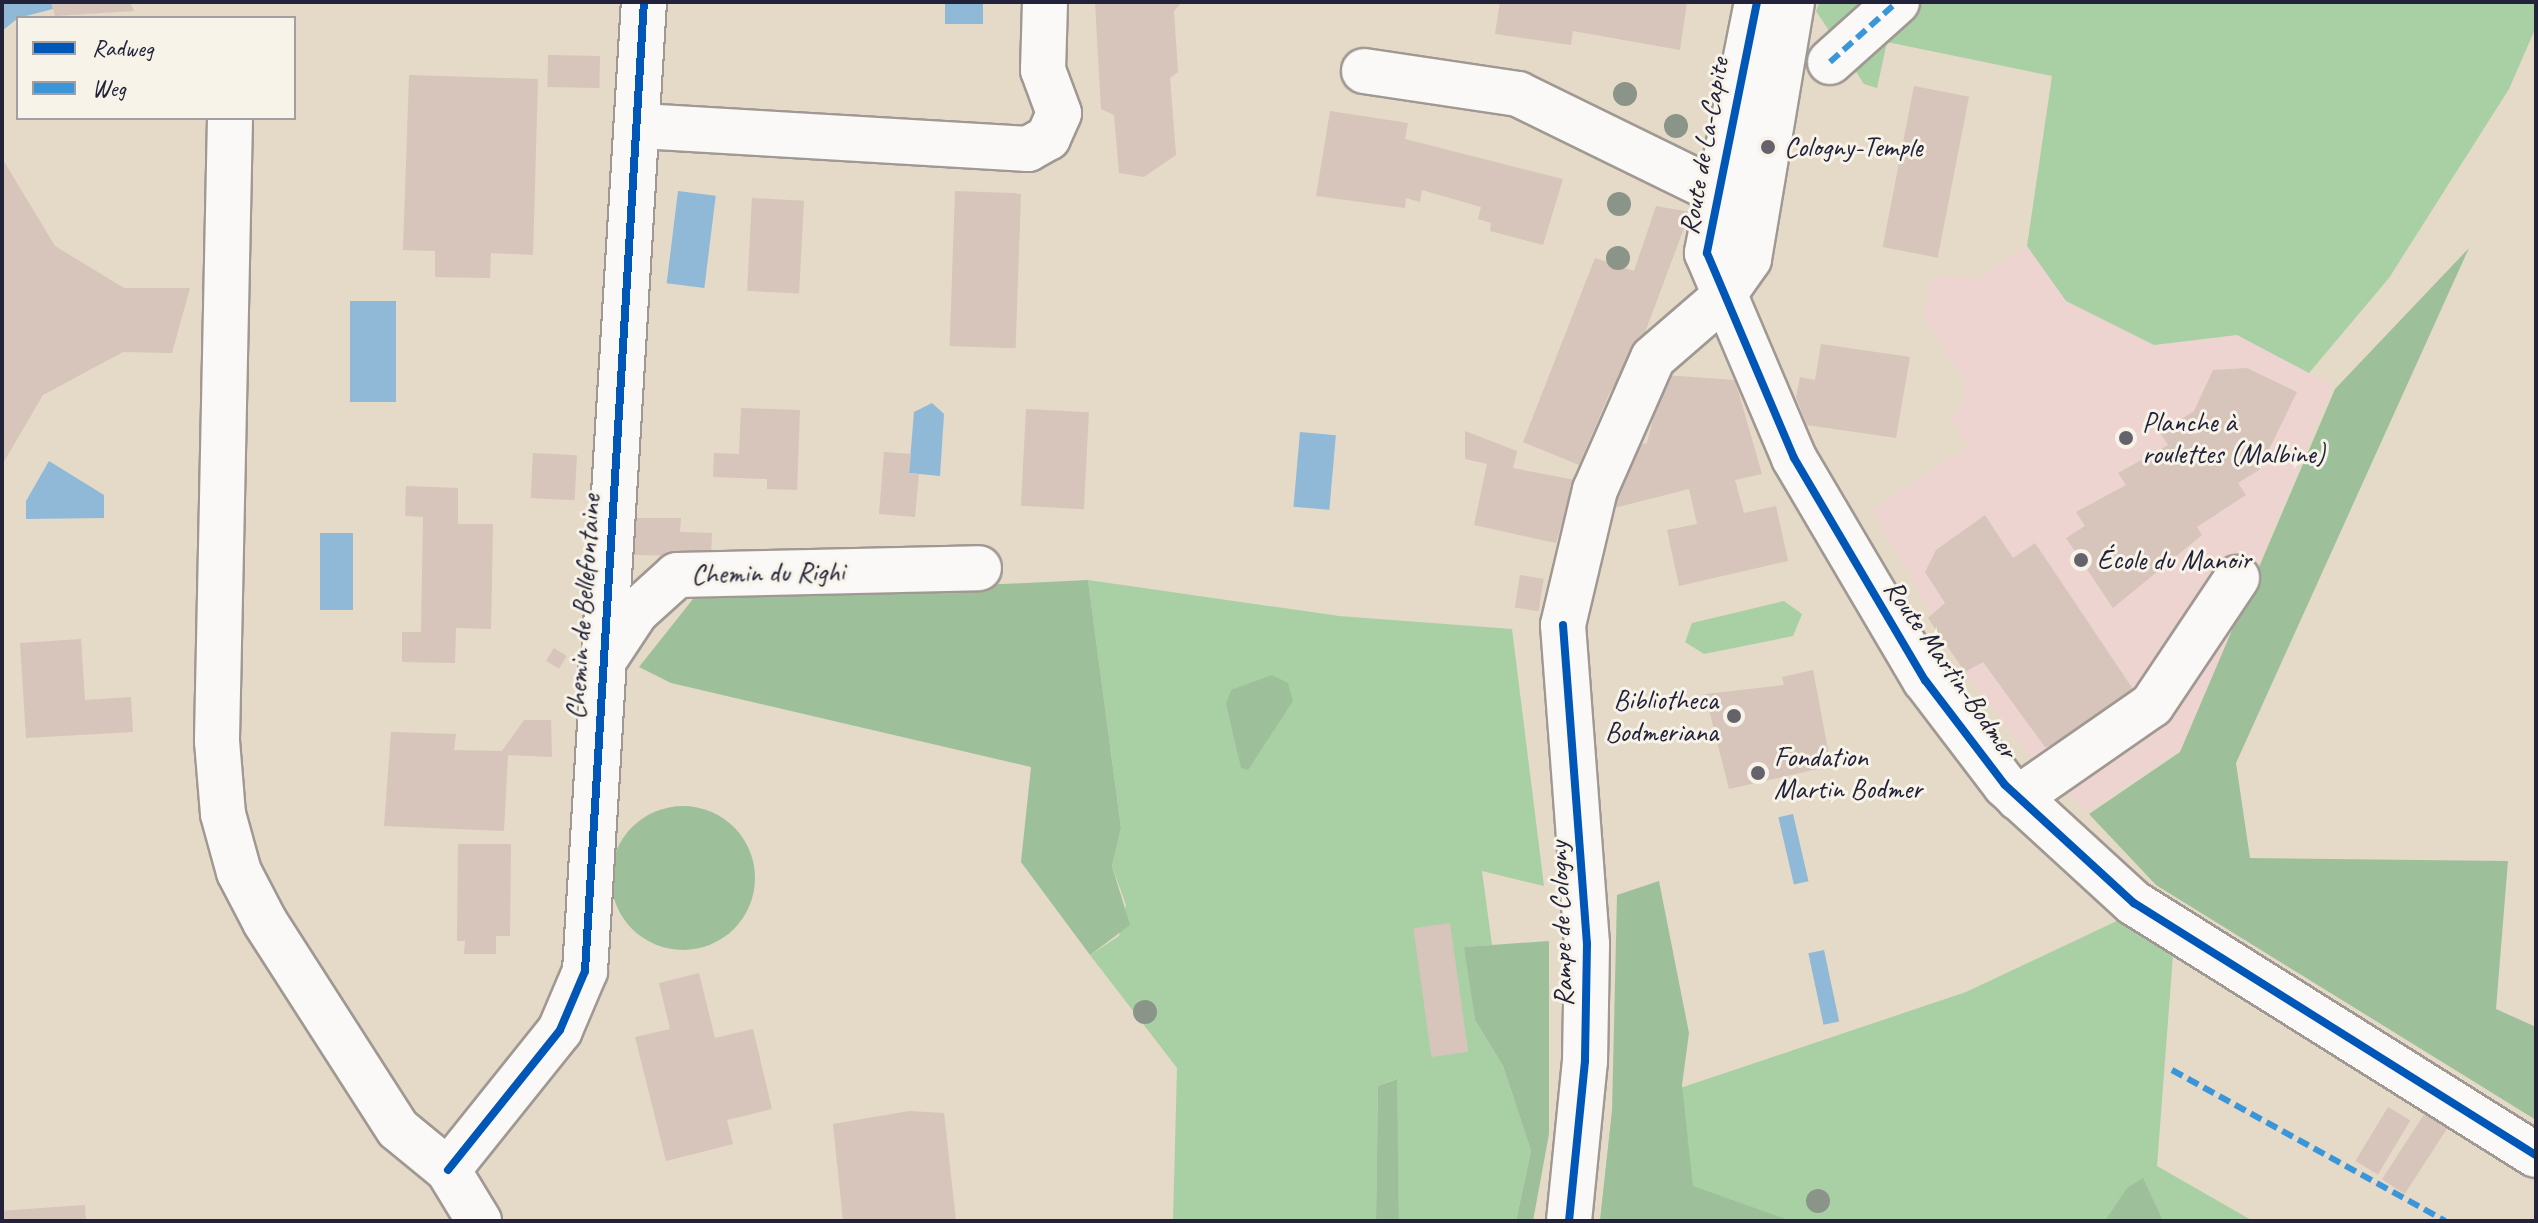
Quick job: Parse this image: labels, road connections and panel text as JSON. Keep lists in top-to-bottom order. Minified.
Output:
{"streets":{"street":["Route de La-Capite","Chemin du Righi","Chemin de Bellefontaine","Route Martin-Bodmer","Rampe de Cologny"]},"crossings":[["Route de La-Capite","Route Martin-Bodmer"],["Route de La-Capite","Rampe de Cologny"],["Chemin du Righi","Chemin de Bellefontaine"],["Route Martin-Bodmer","Rampe de Cologny"]],"places":["Cologny-Temple","Planche à roulettes (Malbine)","École du Manoir","Bibliotheca Bodmeriana","Fondation Martin Bodmer"],"legend":["Radweg","Weg"]}
